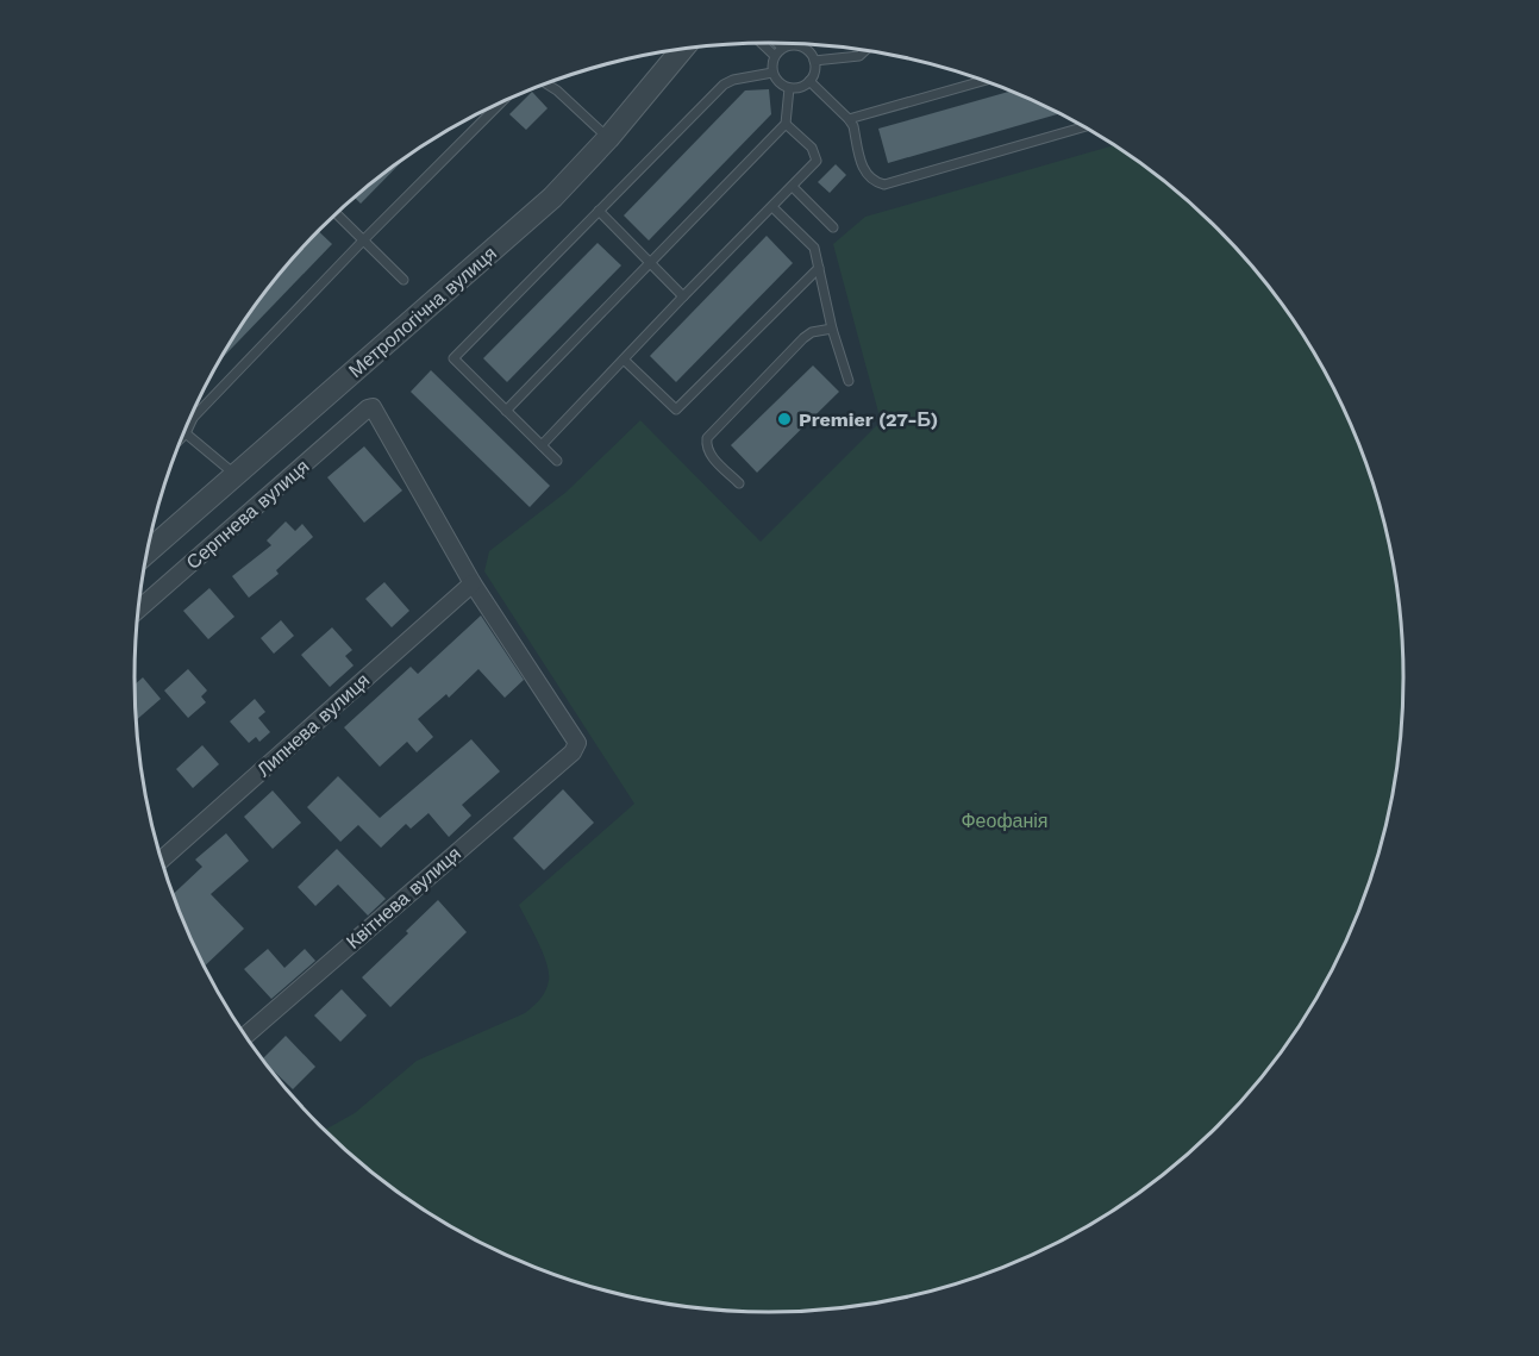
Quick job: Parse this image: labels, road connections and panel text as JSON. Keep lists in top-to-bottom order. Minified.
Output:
{"streets":{"street":["Метрологічна вулиця","Серпнева вулиця","Липнева вулиця","Квітнева вулиця"]},"crossings":[["Серпнева вулиця","Липнева вулиця"],["Серпнева вулиця","Квітнева вулиця"],["Липнева вулиця","Квітнева вулиця"]],"parks":["Феофанія"],"places":["Premier (27-Б)"]}
